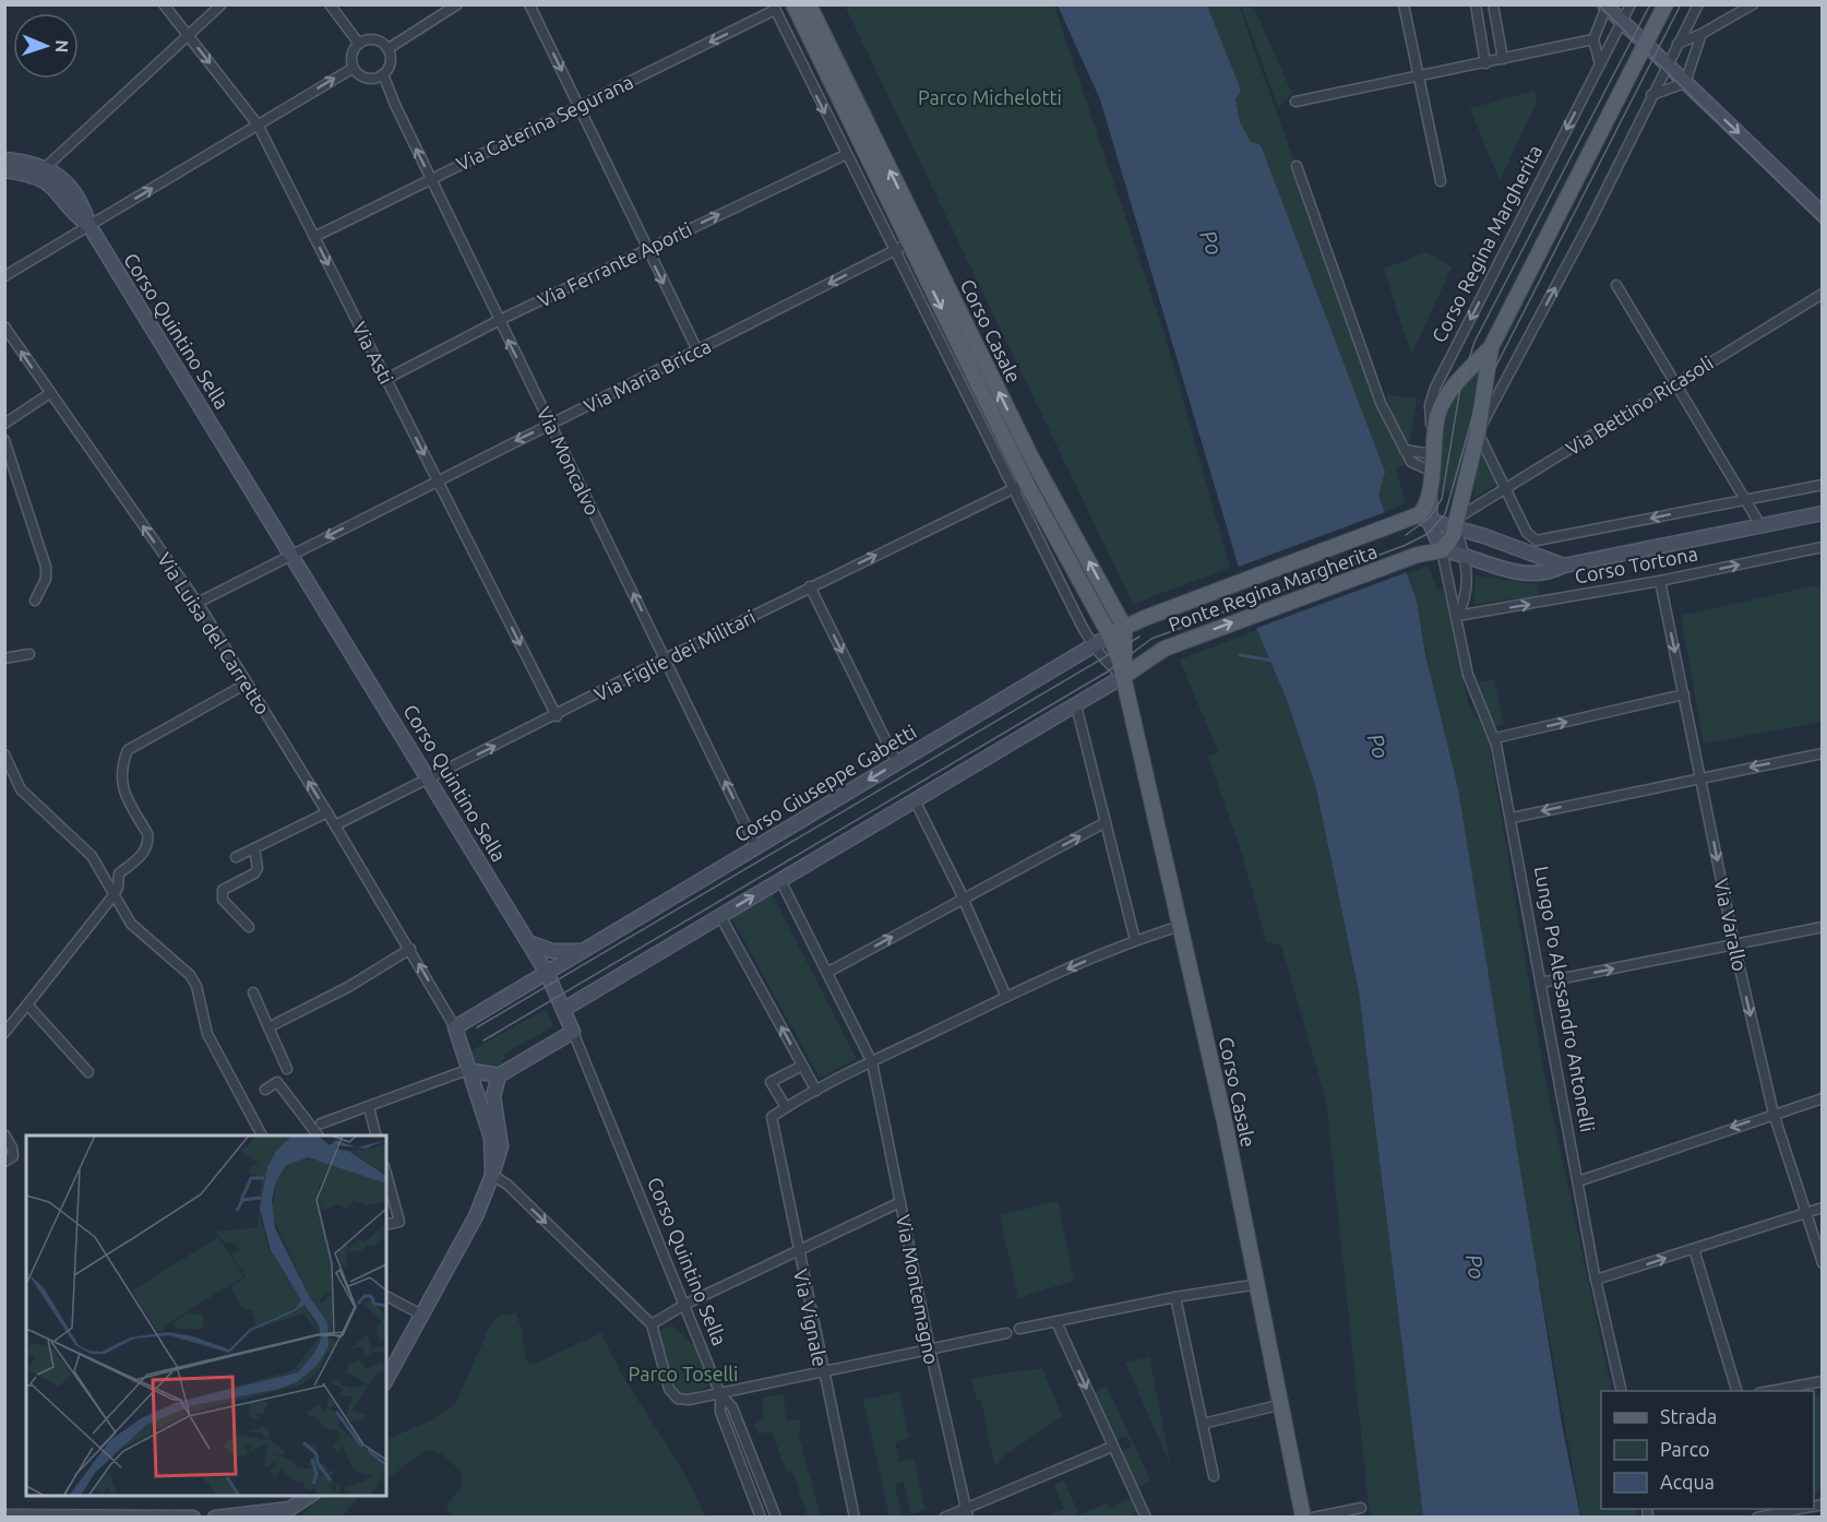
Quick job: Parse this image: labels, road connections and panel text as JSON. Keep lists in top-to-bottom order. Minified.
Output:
{"streets":{"main road":["Corso Regina Margherita","Corso Casale","Ponte Regina Margherita","Corso Giuseppe Gabetti"],"street":["Via Caterina Segurana","Via Ferrante Aporti","Corso Quintino Sella","Via Asti","Via Maria Bricca","Via Bettino Ricasoli","Via Moncalvo","Corso Tortona","Via Luisa del Carretto","Via Figlie dei Militari","Via Varallo","Lungo Po Alessandro Antonelli","Via Montemagno","Via Vignale"]},"crossings":[["Via Caterina Segurana","Corso Casale"],["Via Caterina Segurana","Via Asti"],["Via Caterina Segurana","Via Moncalvo"],["Corso Regina Margherita","Via Bettino Ricasoli"],["Corso Regina Margherita","Corso Tortona"],["Corso Regina Margherita","Ponte Regina Margherita"],["Corso Regina Margherita","Lungo Po Alessandro Antonelli"],["Via Ferrante Aporti","Corso Casale"],["Via Ferrante Aporti","Via Asti"],["Via Ferrante Aporti","Via Moncalvo"],["Corso Quintino Sella","Via Maria Bricca"],["Corso Quintino Sella","Via Figlie dei Militari"],["Corso Quintino Sella","Corso Giuseppe Gabetti"],["Corso Casale","Via Maria Bricca"],["Corso Casale","Ponte Regina Margherita"],["Corso Casale","Via Figlie dei Militari"],["Corso Casale","Corso Giuseppe Gabetti"],["Via Asti","Via Maria Bricca"],["Via Asti","Via Figlie dei Militari"],["Via Maria Bricca","Via Moncalvo"],["Via Maria Bricca","Via Luisa del Carretto"],["Via Bettino Ricasoli","Corso Tortona"],["Via Bettino Ricasoli","Lungo Po Alessandro Antonelli"],["Via Moncalvo","Via Figlie dei Militari"],["Via Moncalvo","Corso Giuseppe Gabetti"],["Corso Tortona","Ponte Regina Margherita"],["Corso Tortona","Via Varallo"],["Corso Tortona","Lungo Po Alessandro Antonelli"],["Ponte Regina Margherita","Corso Giuseppe Gabetti"],["Ponte Regina Margherita","Lungo Po Alessandro Antonelli"],["Via Luisa del Carretto","Via Figlie dei Militari"],["Via Luisa del Carretto","Corso Giuseppe Gabetti"]],"one_way":["Via Caterina Segurana","Via Ferrante Aporti","Via Asti","Via Maria Bricca","Via Moncalvo","Via Luisa del Carretto","Via Figlie dei Militari","Via Varallo"],"water":["Po"],"parks":["Parco Michelotti","Parco Toselli"],"legend":["Strada","Parco","Acqua"],"north":"right"}
